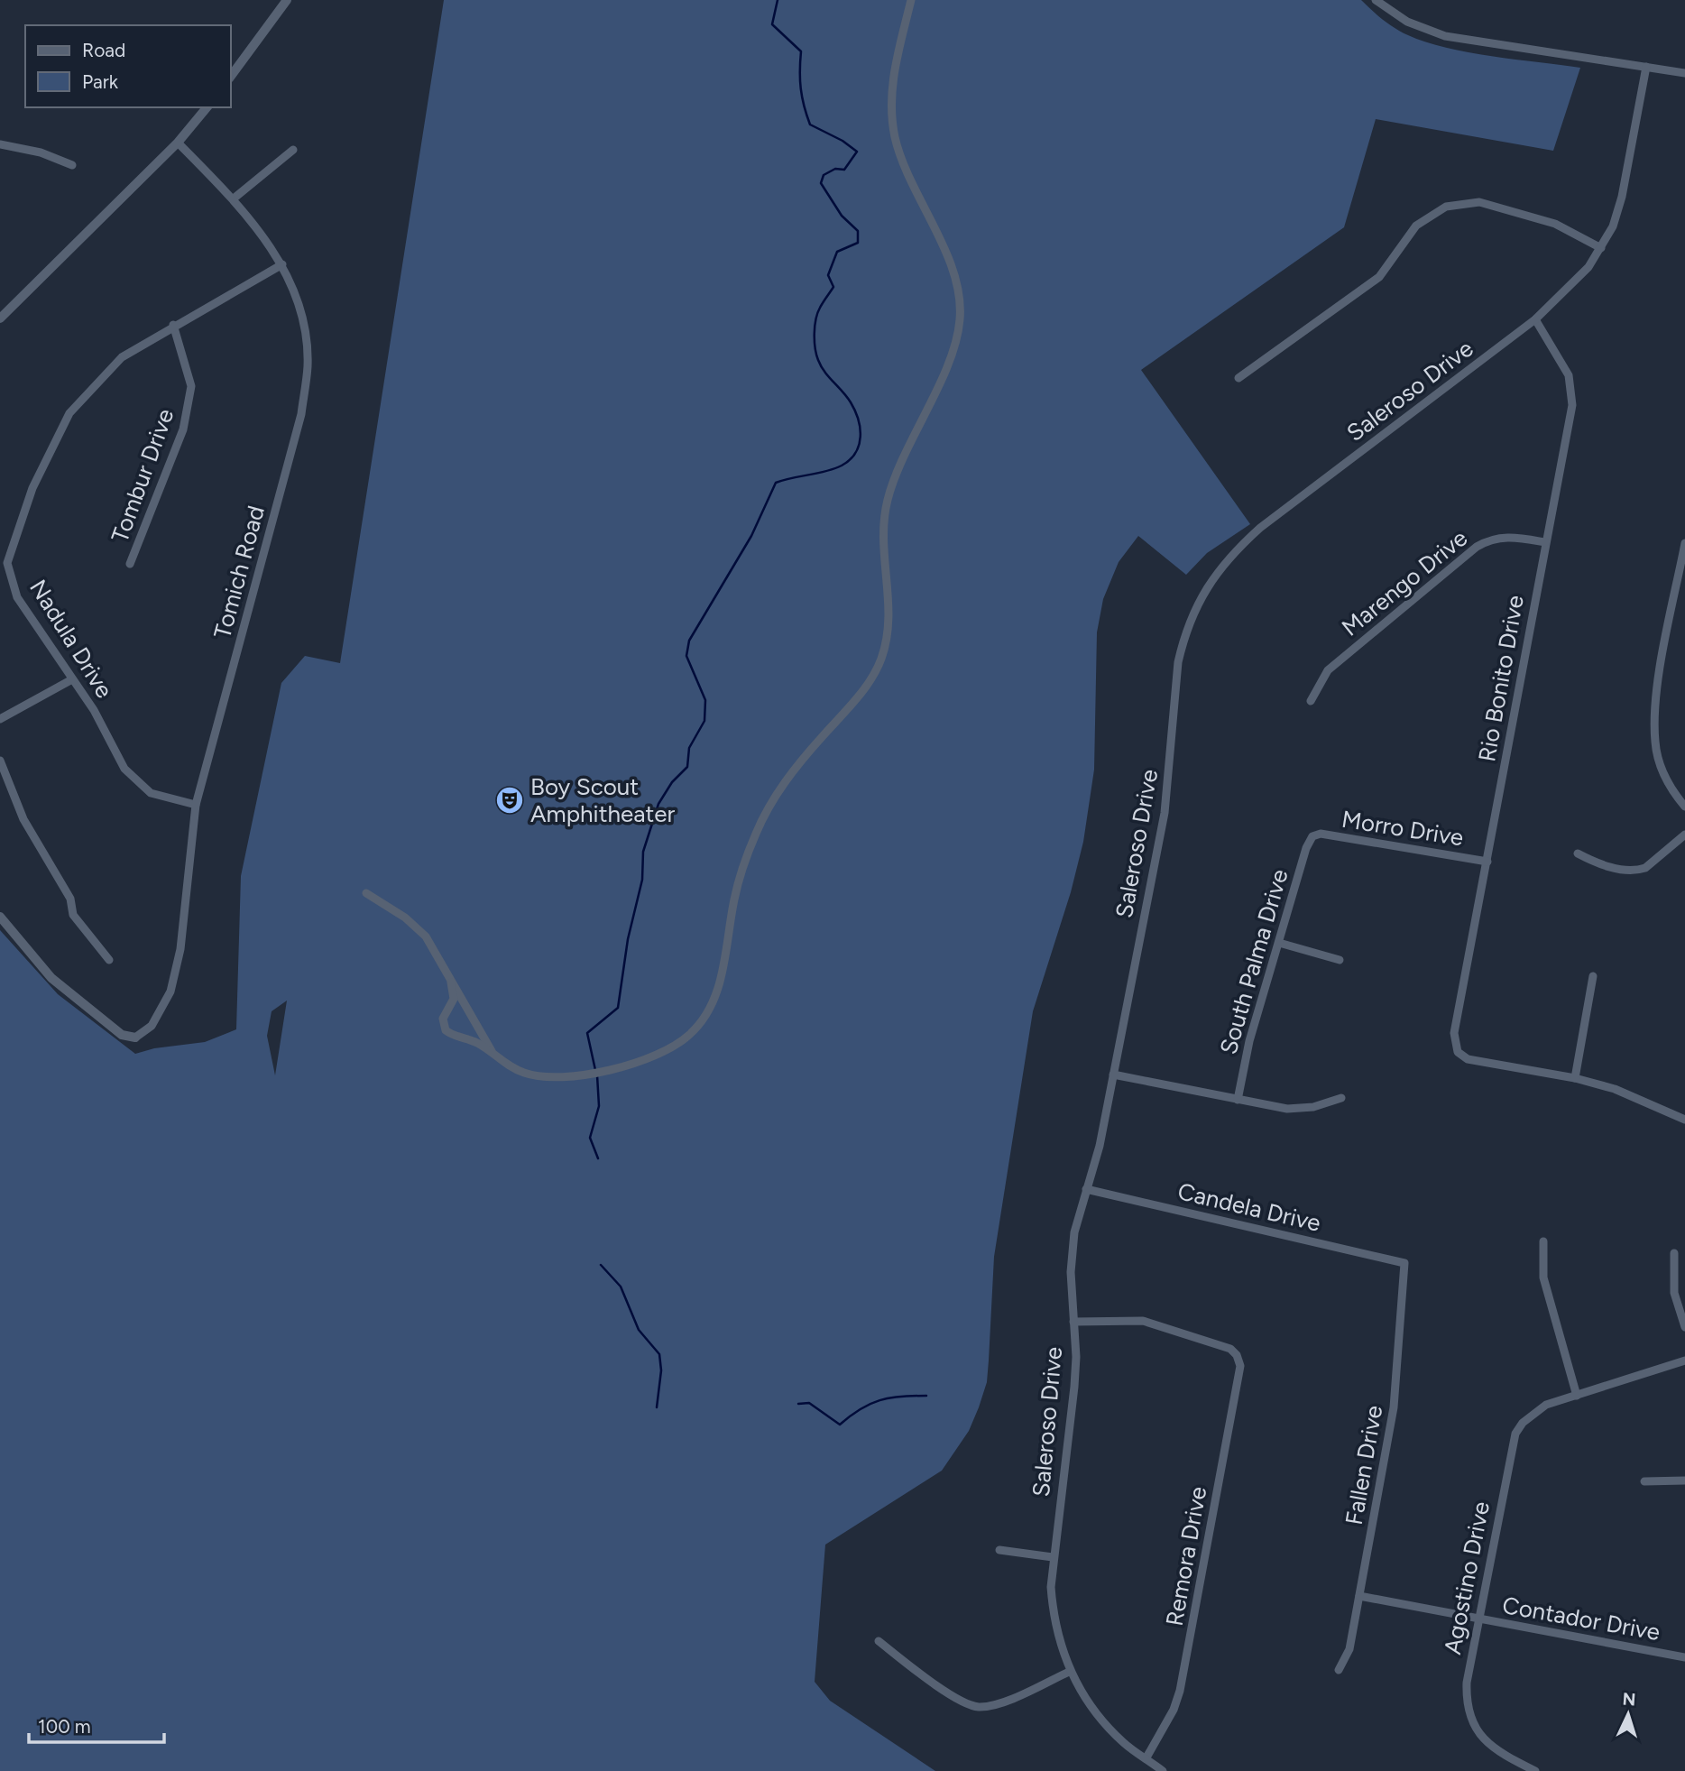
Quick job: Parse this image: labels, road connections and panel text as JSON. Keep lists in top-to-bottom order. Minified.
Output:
{"streets":{"street":["Saleroso Drive","Tombur Drive","Tomich Road","Marengo Drive","Nadula Drive","Rio Bonito Drive","Morro Drive","South Palma Drive","Candela Drive","Fallen Drive","Remora Drive","Agostino Drive","Contador Drive"]},"crossings":[["Saleroso Drive","Rio Bonito Drive"],["Saleroso Drive","Candela Drive"],["Saleroso Drive","Remora Drive"],["Tombur Drive","Nadula Drive"],["Tomich Road","Nadula Drive"],["Marengo Drive","Rio Bonito Drive"],["Rio Bonito Drive","Morro Drive"],["Morro Drive","South Palma Drive"],["Candela Drive","Fallen Drive"],["Fallen Drive","Contador Drive"],["Agostino Drive","Contador Drive"]],"places":{"theatre":["Boy Scout Amphitheater"]},"legend":["Road","Park"],"scale_bar":"100 m","north":"top"}
